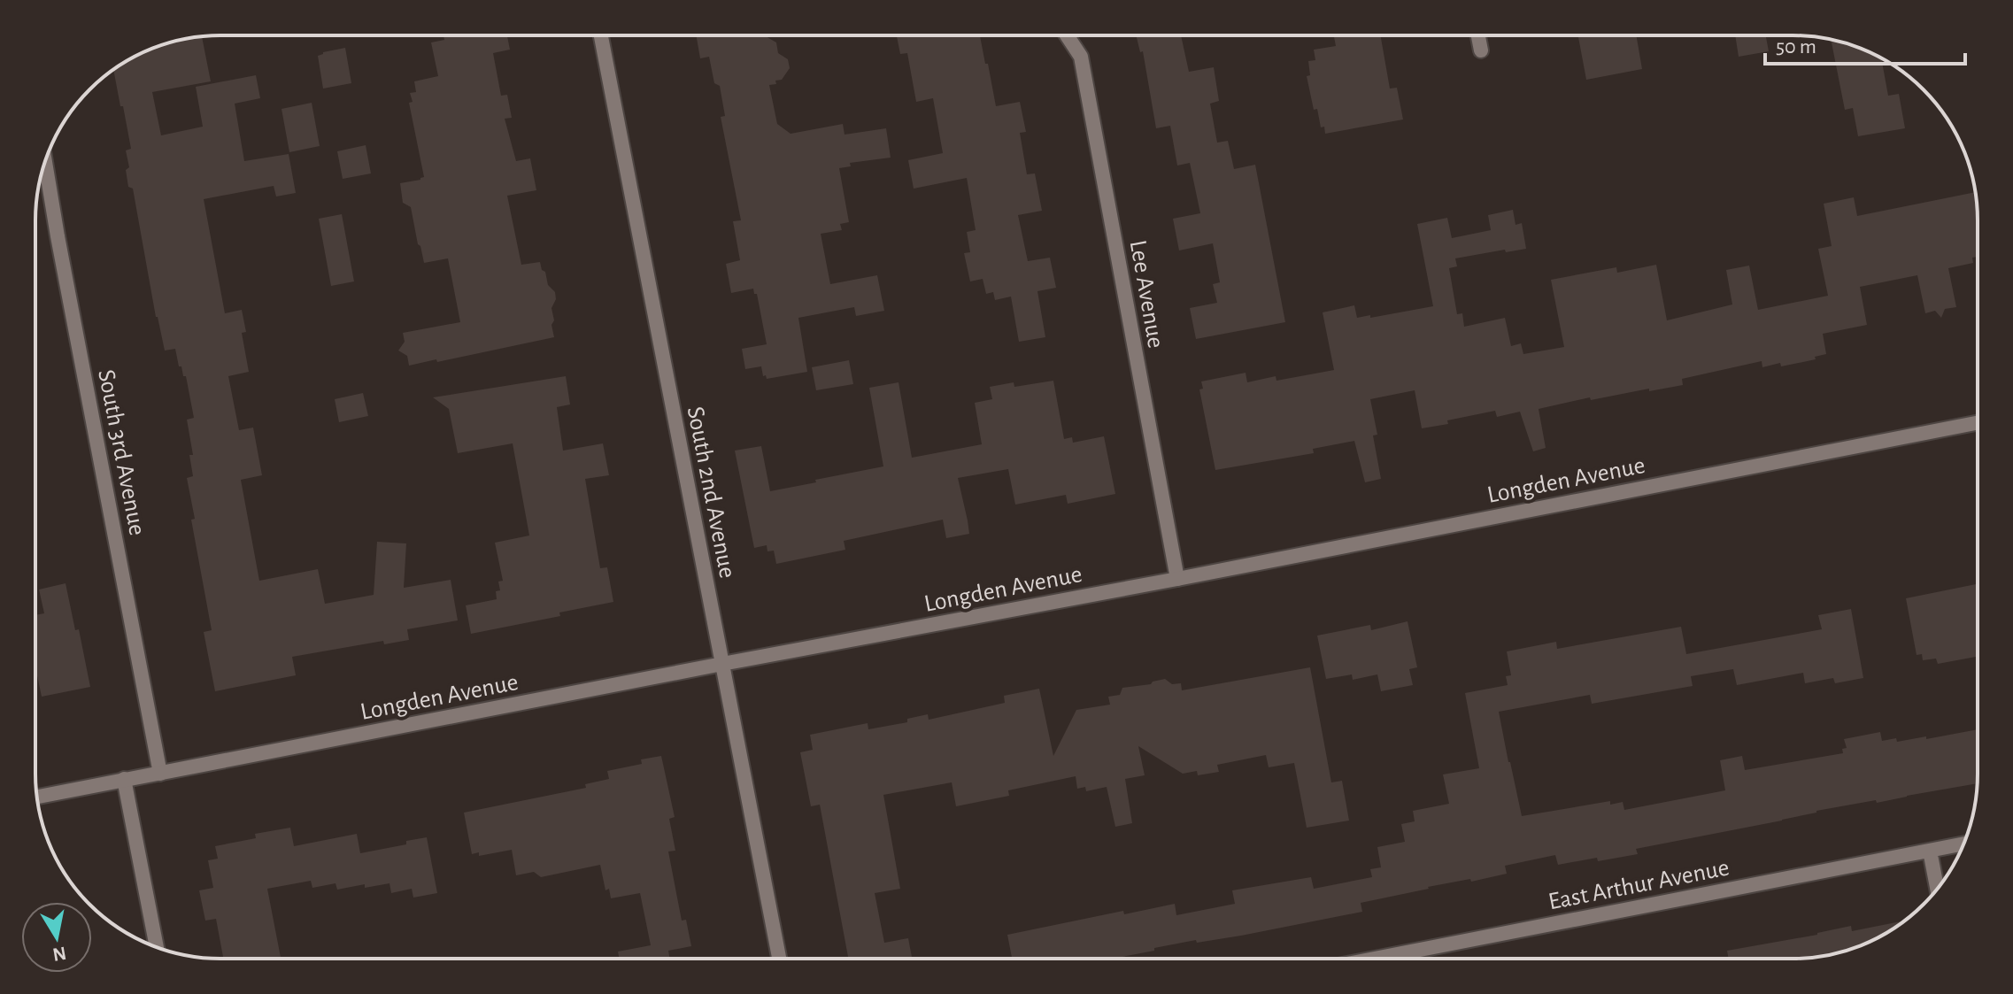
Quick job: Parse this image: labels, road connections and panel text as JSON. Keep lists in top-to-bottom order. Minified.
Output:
{"streets":{"street":["Lee Avenue","South 3rd Avenue","Longden Avenue","South 2nd Avenue","East Arthur Avenue"]},"crossings":[["Lee Avenue","Longden Avenue"],["South 3rd Avenue","Longden Avenue"],["Longden Avenue","South 2nd Avenue"]],"scale_bar":"50 m","north":"bottom"}
